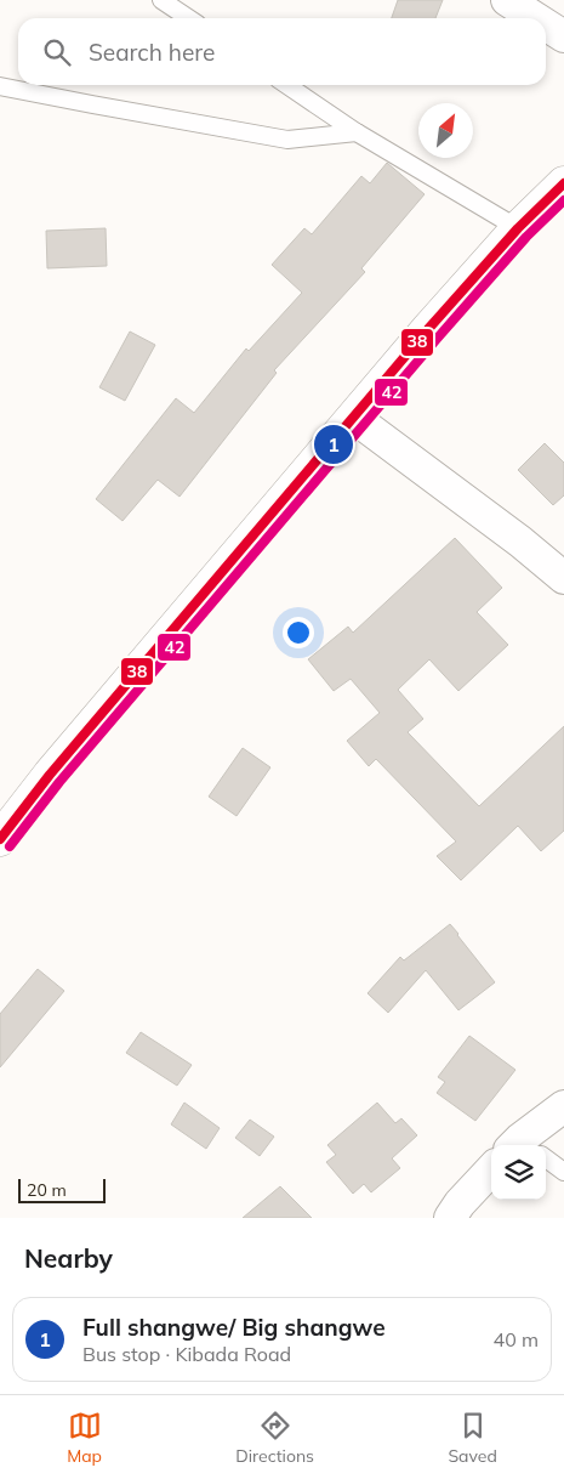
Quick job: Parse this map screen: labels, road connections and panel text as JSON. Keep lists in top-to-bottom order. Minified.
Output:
{"lines":["transit line 38","transit line 42"],"scale_bar":"20 m","north":"top right","page":{"search":"Search here","pins":"1","scale":"20 m","heading":"Nearby","list":[{"mark":"1","name":"Full shangwe/ Big shangwe","note":"Bus stop · Kibada Road","value":"40 m"}],"nav":["Map","Directions","Saved"]}}
